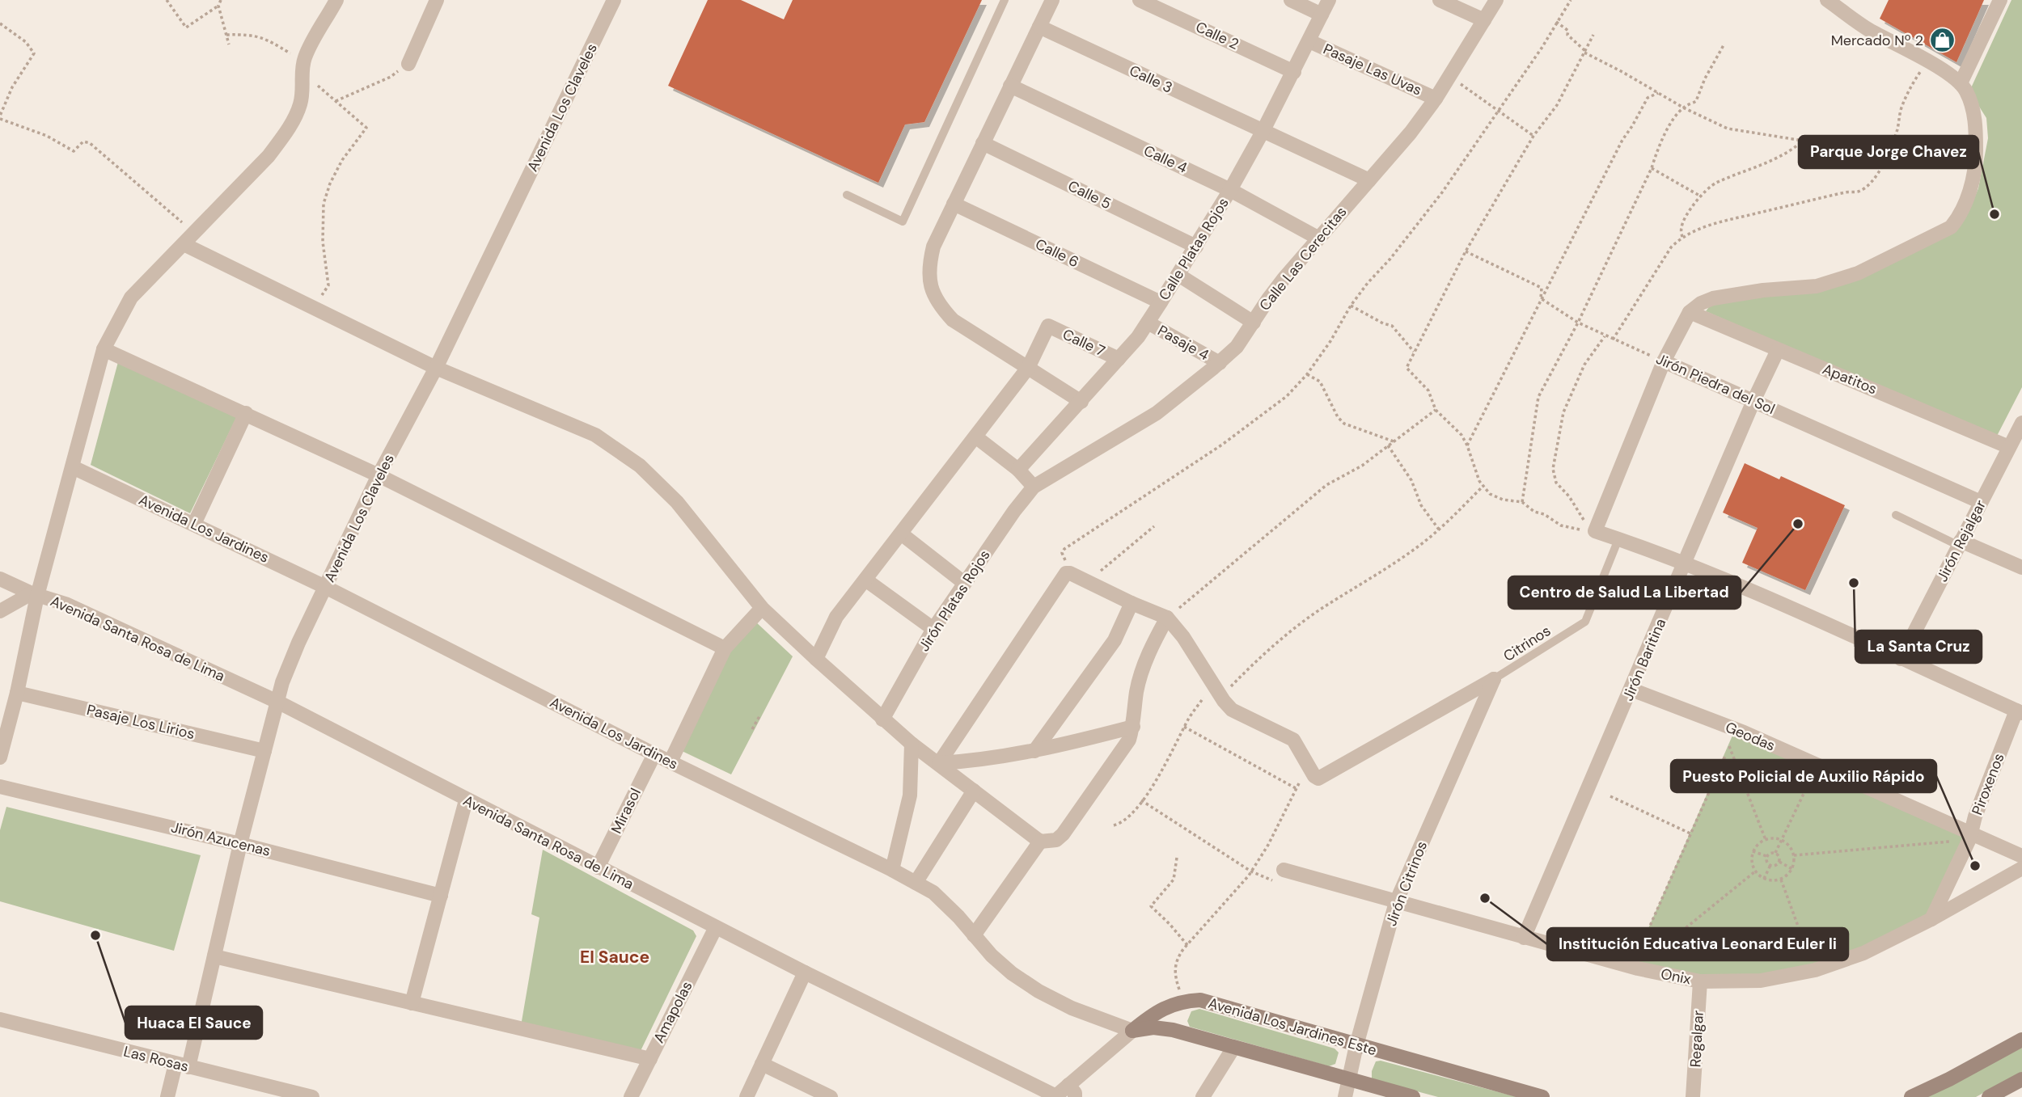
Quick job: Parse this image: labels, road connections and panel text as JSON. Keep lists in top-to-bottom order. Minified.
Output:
{"streets":{"street":["Calle 2","Pasaje Las Uvas","Calle 3","Avenida Los Claveles","Calle 4","Calle 5","Calle Platas Rojos","Calle 6","Calle Las Cerecitas","Calle 7","Pasaje 4","Apatitos","Jirón Piedra del Sol","Avenida Los Jardines","Jirón Rejalgar","Jirón Platas Rojos","Avenida Santa Rosa de Lima","Jirón Baritina","Pasaje Los Lirios","Geodas","Piroxenos","Mirasol","Jirón Azucenas","Jirón Citrinos","Onix","Amapolas","Avenida Los Jardines Este","Regalgar","Las Rosas"],"lane":["Citrinos"]},"crossings":[["Calle 2","Calle Platas Rojos"],["Pasaje Las Uvas","Calle Platas Rojos"],["Pasaje Las Uvas","Calle Las Cerecitas"],["Calle 3","Calle Platas Rojos"],["Avenida Los Claveles","Avenida Los Jardines"],["Avenida Los Claveles","Avenida Santa Rosa de Lima"],["Avenida Los Claveles","Pasaje Los Lirios"],["Avenida Los Claveles","Jirón Azucenas"],["Avenida Los Claveles","Las Rosas"],["Calle 4","Calle Platas Rojos"],["Calle 4","Calle Las Cerecitas"],["Calle 5","Calle Platas Rojos"],["Calle Platas Rojos","Calle 6"],["Calle Platas Rojos","Calle 7"],["Calle Platas Rojos","Pasaje 4"],["Calle Las Cerecitas","Pasaje 4"],["Calle Las Cerecitas","Jirón Platas Rojos"],["Apatitos","Jirón Rejalgar"],["Apatitos","Jirón Baritina"],["Jirón Piedra del Sol","Jirón Rejalgar"],["Jirón Piedra del Sol","Jirón Baritina"],["Avenida Los Jardines","Mirasol"],["Avenida Los Jardines","Avenida Los Jardines Este"],["Avenida Santa Rosa de Lima","Mirasol"],["Avenida Santa Rosa de Lima","Amapolas"],["Citrinos","Jirón Citrinos"],["Jirón Baritina","Geodas"],["Jirón Baritina","Onix"],["Geodas","Piroxenos"],["Piroxenos","Onix"],["Jirón Citrinos","Onix"],["Jirón Citrinos","Avenida Los Jardines Este"],["Onix","Regalgar"]],"districts":["El Sauce"],"places":{"shop":["Mercado Nº 2"],"other":["Parque Jorge Chavez","Centro de Salud La Libertad","La Santa Cruz","Puesto Policial de Auxilio Rápido","Institución Educativa Leonard Euler Ii","Huaca El Sauce"]}}
